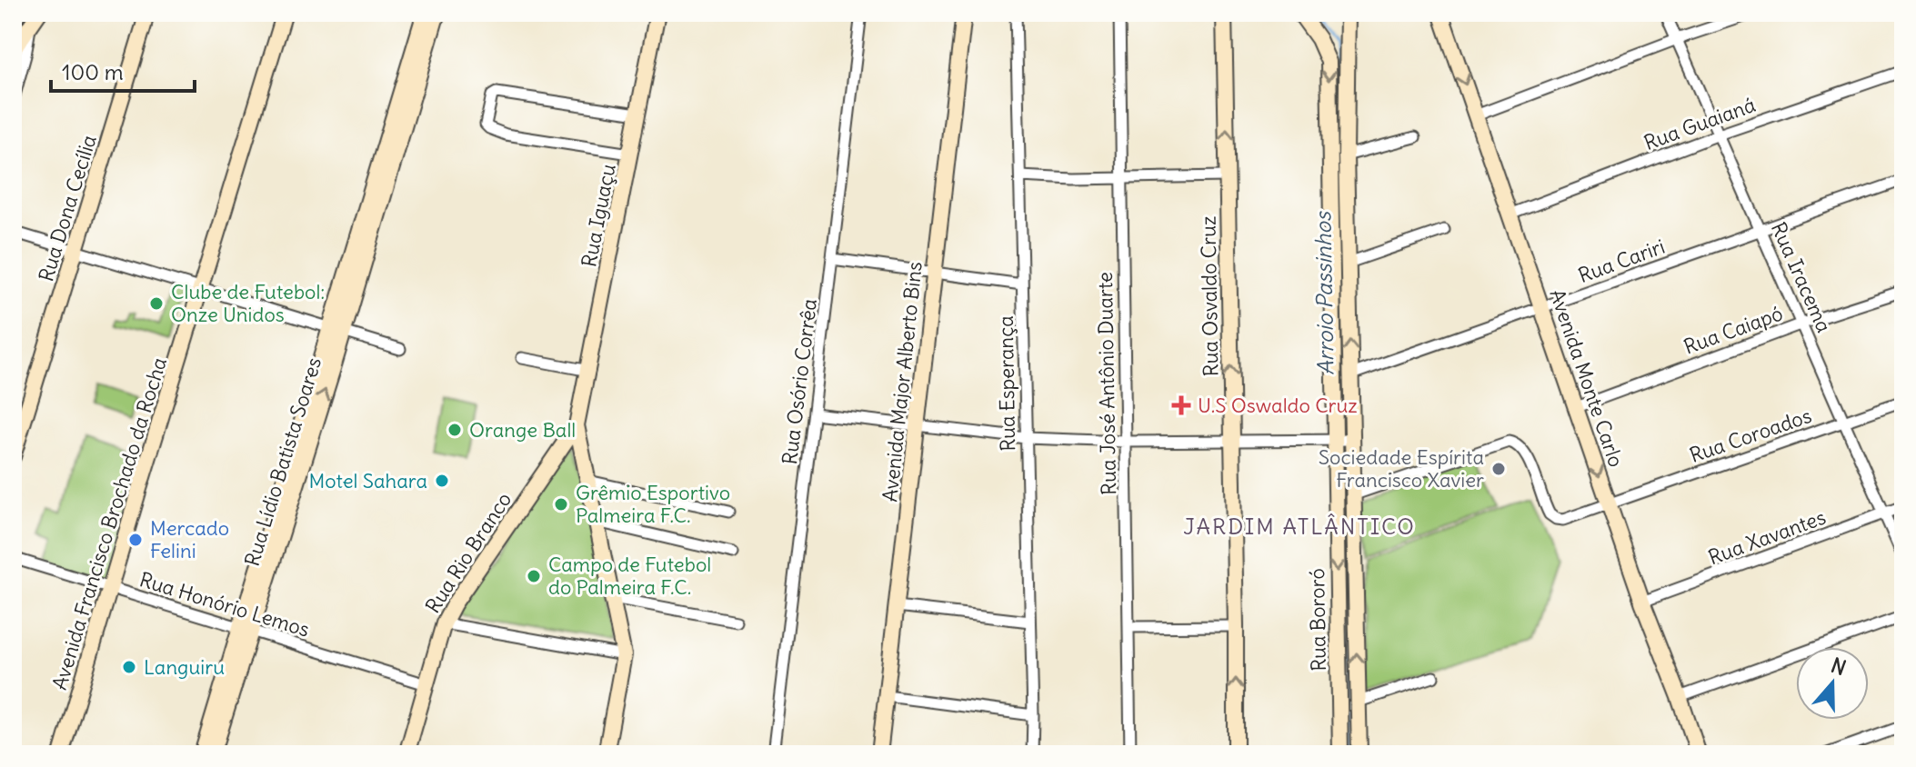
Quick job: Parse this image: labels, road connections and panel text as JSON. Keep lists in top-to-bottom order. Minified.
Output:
{"streets":{"street":["Rua Guaianá","Rua Dona Cecília","Rua Iguaçu","Rua Cariri","Rua Iracema","Rua Osvaldo Cruz","Rua Caiapó","Avenida Monte Carlo","Rua Osório Corrêa","Avenida Major Alberto Bins","Rua Esperança","Rua José Antônio Duarte","Rua Coroados","Rua Lídio Batista Soares","Avenida Francisco Brochado da Rocha","Rua Xavantes","Rua Rio Branco","Rua Honório Lemos","Rua Bororó"]},"crossings":[["Rua Guaianá","Rua Iracema"],["Rua Guaianá","Avenida Monte Carlo"],["Rua Iguaçu","Rua Rio Branco"],["Rua Cariri","Rua Iracema"],["Rua Cariri","Avenida Monte Carlo"],["Rua Iracema","Rua Caiapó"],["Rua Iracema","Rua Coroados"],["Rua Iracema","Rua Xavantes"],["Rua Caiapó","Avenida Monte Carlo"],["Avenida Monte Carlo","Rua Coroados"],["Avenida Monte Carlo","Rua Xavantes"],["Rua Lídio Batista Soares","Rua Honório Lemos"],["Avenida Francisco Brochado da Rocha","Rua Honório Lemos"],["Rua Rio Branco","Rua Honório Lemos"]],"districts":["JARDIM ATLÂNTICO"],"water":["Arroio Passinhos"],"places":{"other":["Clube de Futebol: Onze Unidos","Orange Ball","Sociedade Espírita Francisco Xavier","Motel Sahara","Grêmio Esportivo Palmeira F.C.","Mercado Felini","Campo de Futebol do Palmeira F.C.","Languiru"],"health":["U.S Oswaldo Cruz"]},"scale_bar":"100 m","north":"top"}
